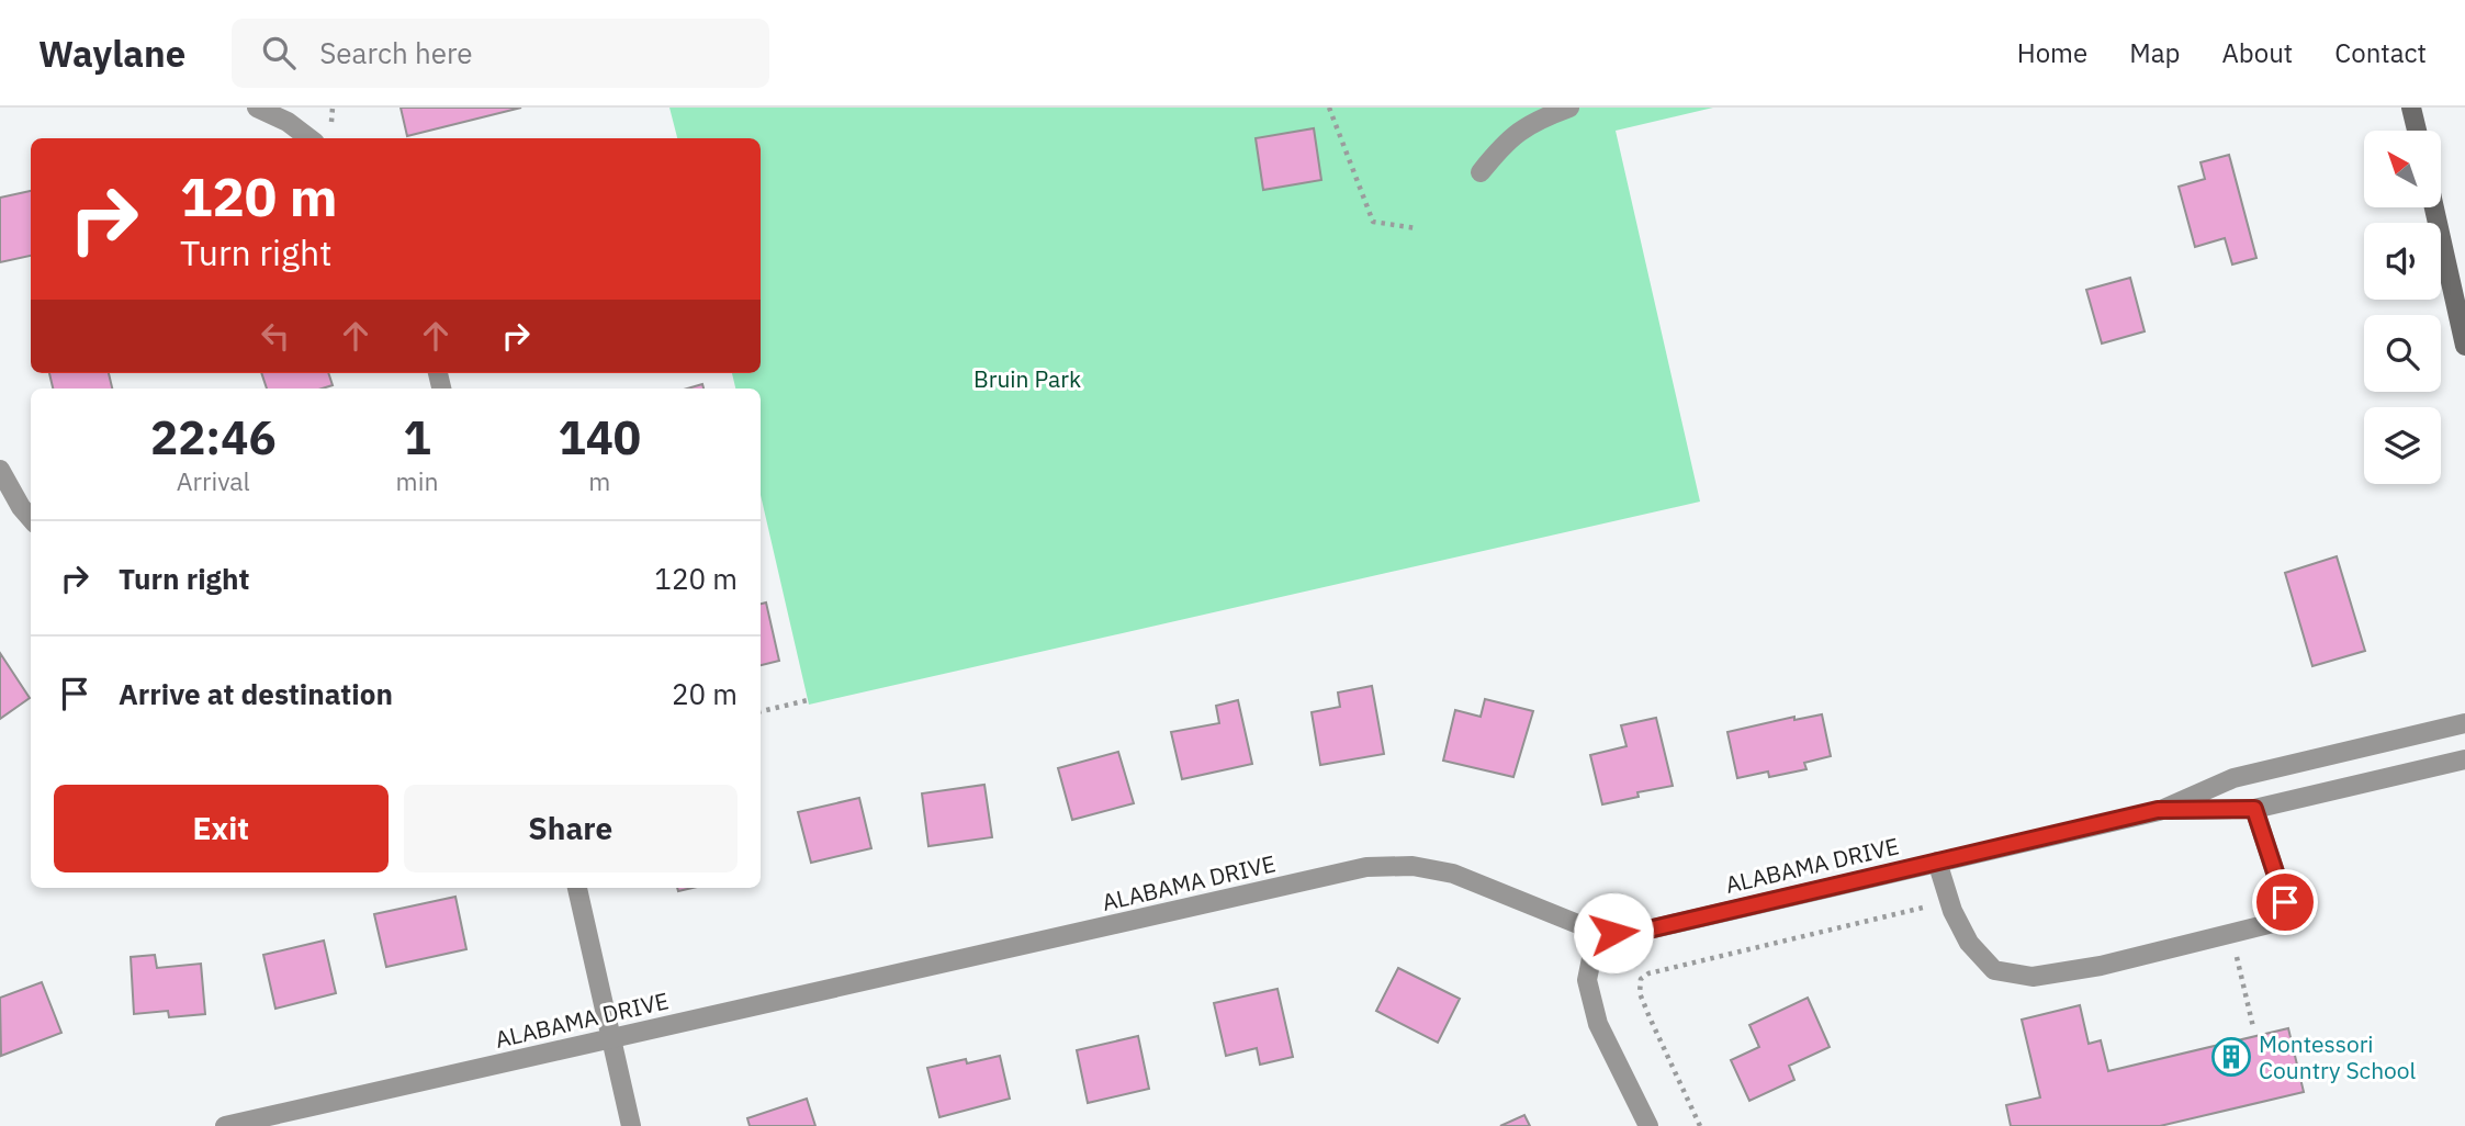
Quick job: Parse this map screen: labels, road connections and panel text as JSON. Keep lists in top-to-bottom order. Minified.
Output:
{"streets":{"street":["ALABAMA DRIVE"]},"parks":["Bruin Park"],"places":{"building":["Montessori Country School"]},"north":"top left","page":{"header":"Waylane","search":"Search here","nav":["Home","Map","About","Contact"],"turn":["120 m","Turn right"],"eta":["22:46","Arrival","1","min","140","m"],"list":[{"name":"Turn right","value":"120 m"},{"name":"Arrive at destination","value":"20 m"}],"buttons":["Exit","Share"]}}
